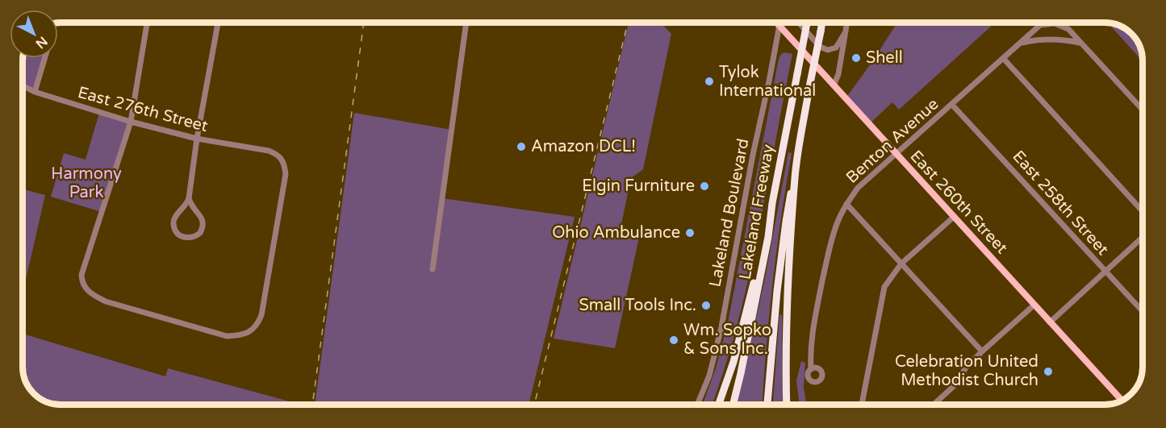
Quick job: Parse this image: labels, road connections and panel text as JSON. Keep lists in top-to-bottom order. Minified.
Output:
{"streets":{"highway":["Lakeland Freeway"],"main road":["East 260th Street"],"street":["East 276th Street","Benton Avenue","East 258th Street","Lakeland Boulevard"]},"crossings":[["Benton Avenue","East 260th Street"],["Benton Avenue","East 258th Street"],["East 260th Street","Lakeland Boulevard"]],"parks":["Harmony Park"],"places":["Shell","Tylok International","Amazon DCL!","Elgin Furniture","Ohio Ambulance","Small Tools Inc.","Wm. Sopko & Sons Inc.","Celebration United Methodist Church"],"north":"bottom right"}
